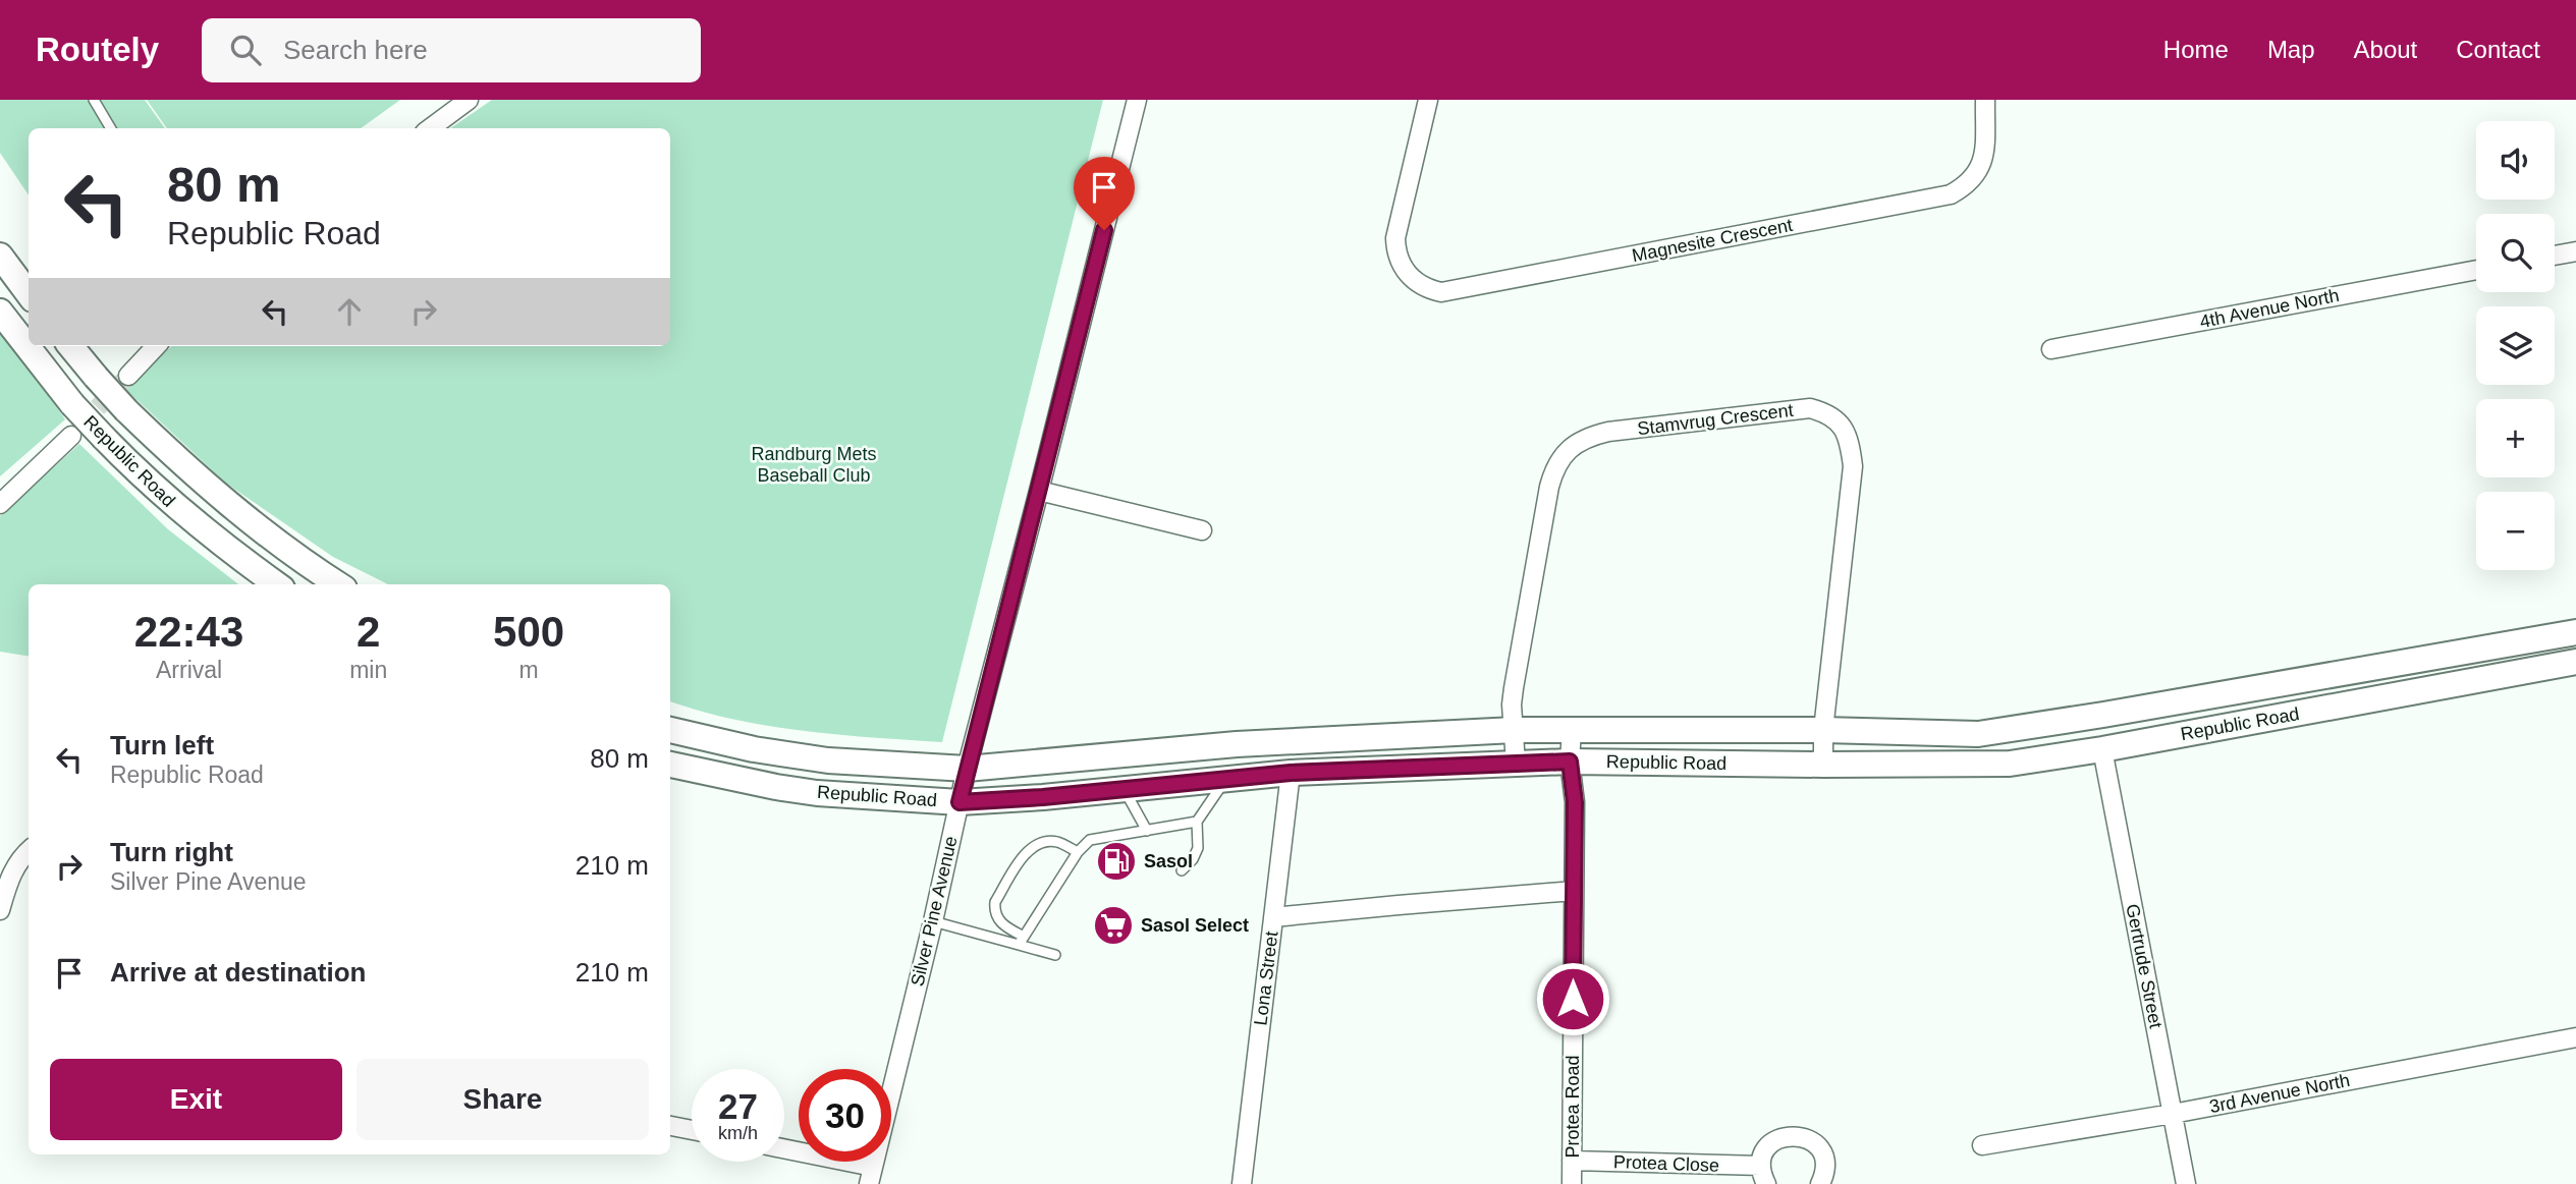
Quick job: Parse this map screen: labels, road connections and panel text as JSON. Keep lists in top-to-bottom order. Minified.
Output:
{"streets":{"main road":["Republic Road"],"street":["Magnesite Crescent","4th Avenue North","Stamvrug Crescent","Silver Pine Avenue","Gertrude Street","Lona Street","3rd Avenue North","Protea Road","Protea Close"]},"crossings":[["Stamvrug Crescent","Republic Road"],["Republic Road","Silver Pine Avenue"],["Republic Road","Gertrude Street"],["Republic Road","Lona Street"],["Republic Road","Protea Road"],["Gertrude Street","3rd Avenue North"],["Protea Road","Protea Close"]],"parks":["Randburg Mets Baseball Club"],"places":{"fuel station":["Sasol"],"supermarket":["Sasol Select"]},"page":{"header":"Routely","search":"Search here","nav":["Home","Map","About","Contact"],"map_buttons":["+","−"],"turn":["80 m","Republic Road"],"eta":["22:43","Arrival","2","min","500","m"],"list":[{"name":"Turn left","note":"Republic Road","value":"80 m"},{"name":"Turn right","note":"Silver Pine Avenue","value":"210 m"},{"name":"Arrive at destination","value":"210 m"}],"buttons":["Exit","Share"],"speed":"27 km/h","limit":"30"}}
